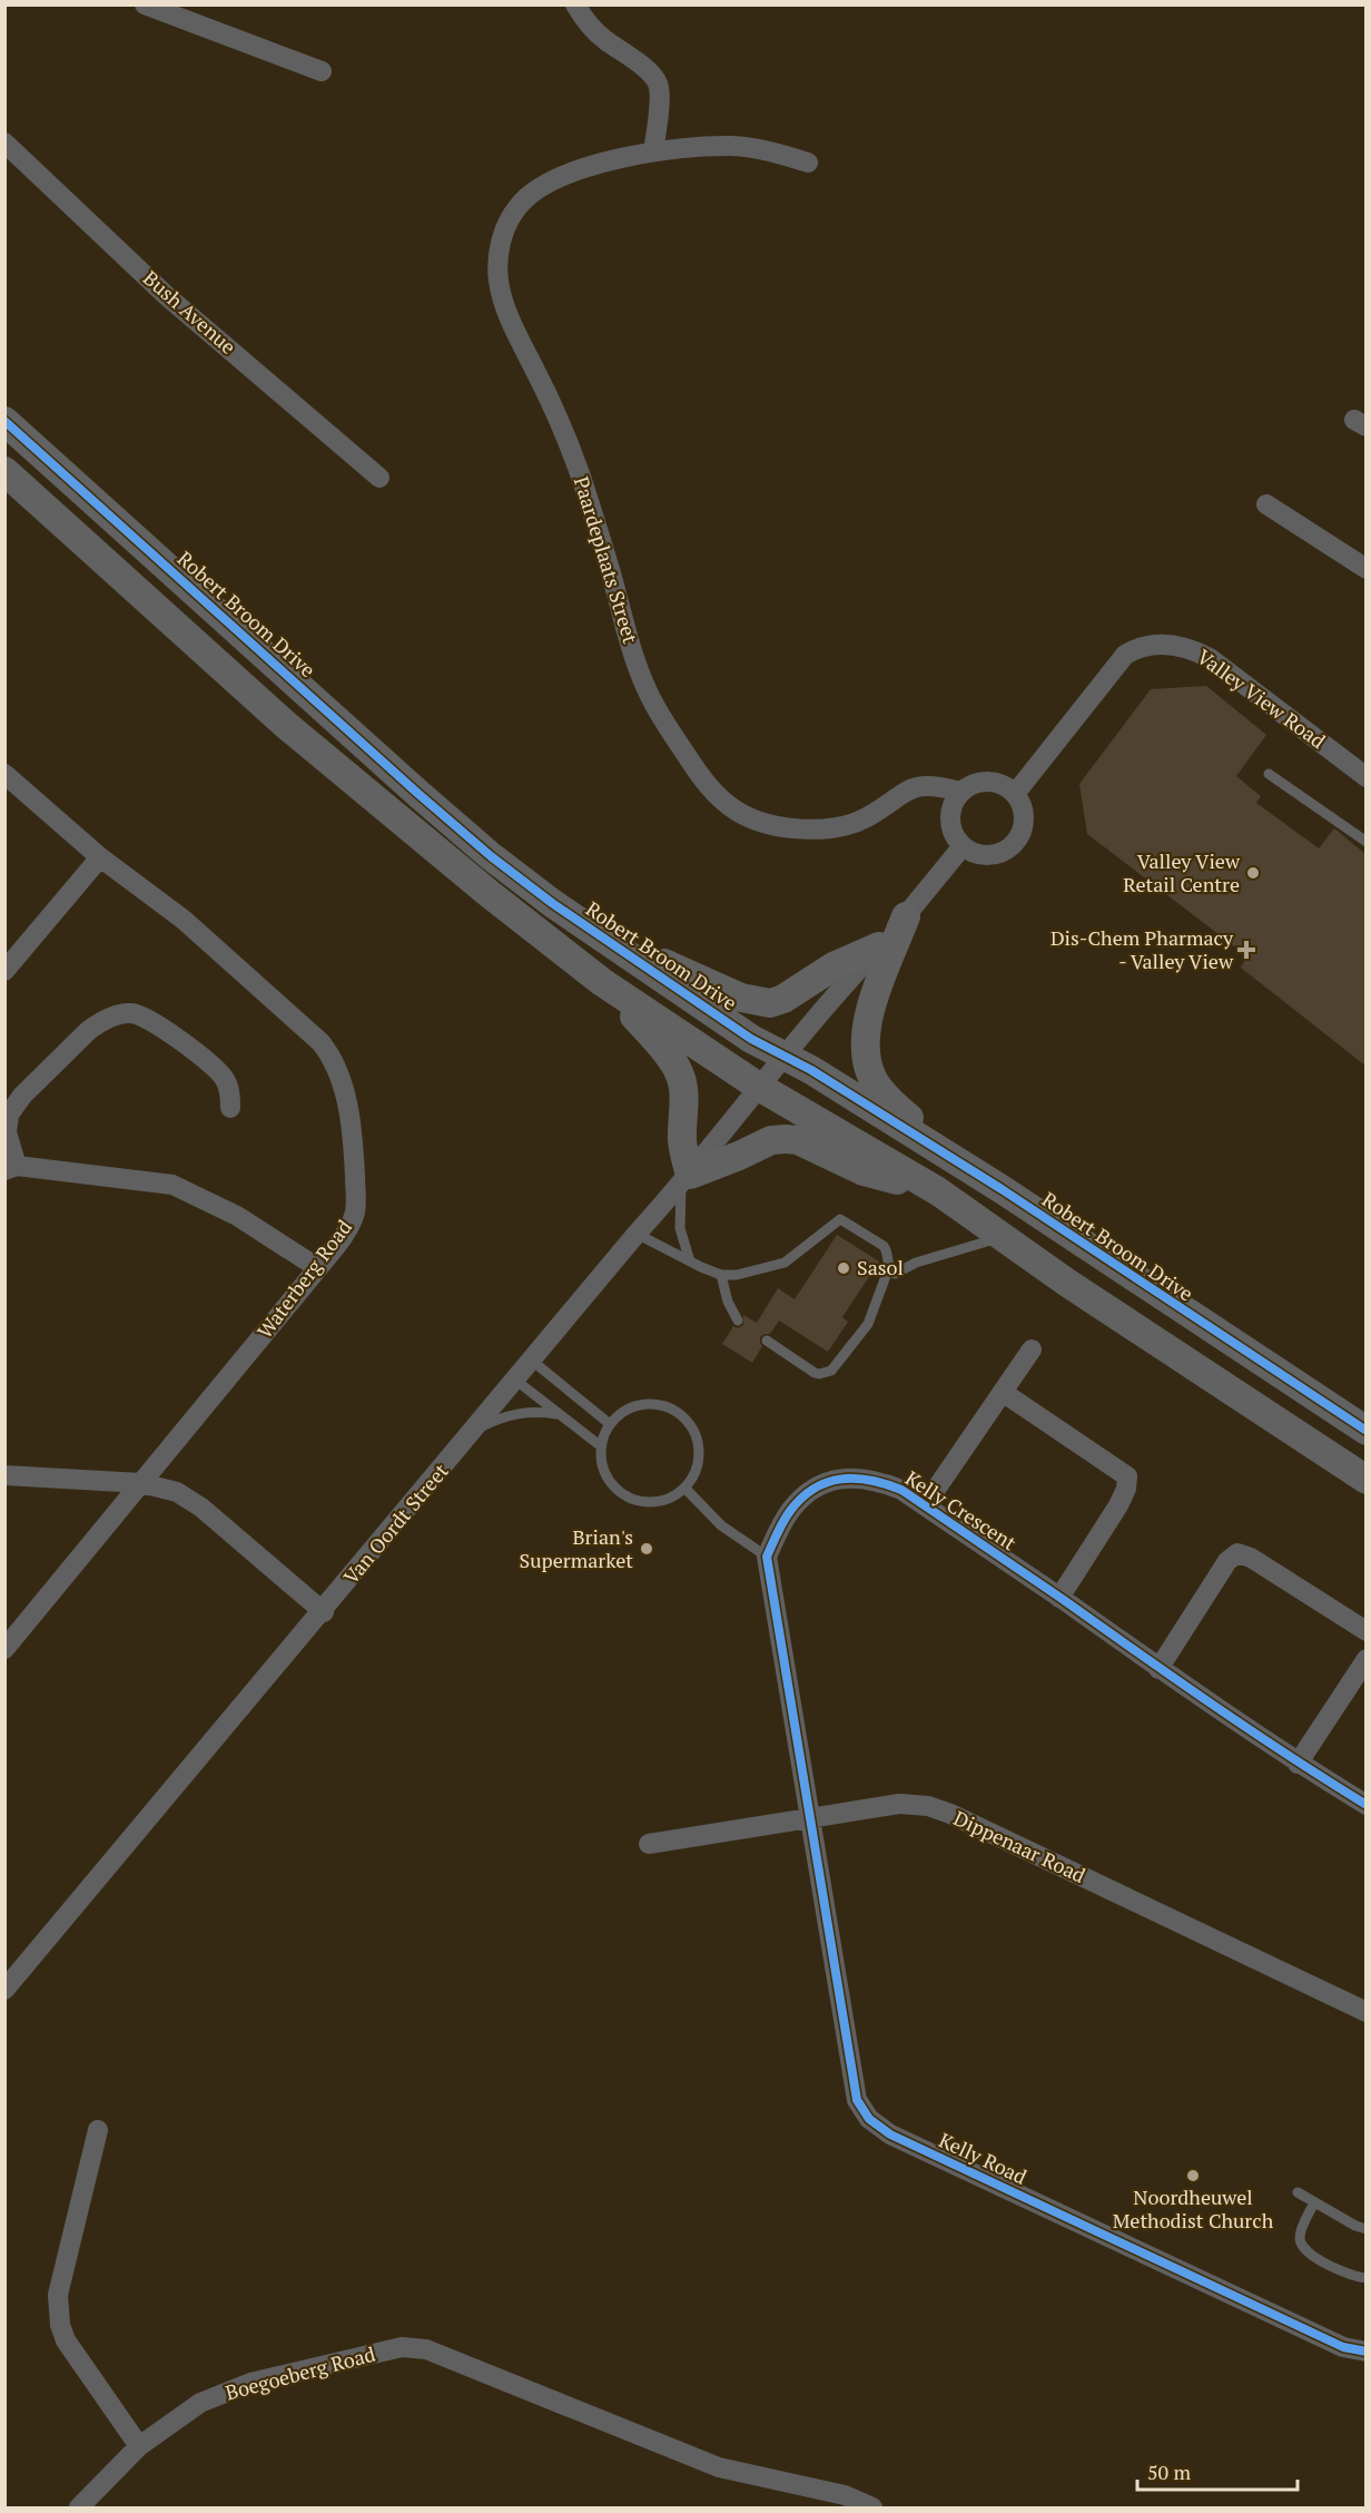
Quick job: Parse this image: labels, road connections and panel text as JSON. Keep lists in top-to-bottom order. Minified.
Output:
{"streets":{"street":["Bush Avenue","Paardeplaats Street","Robert Broom Drive","Valley View Road","Waterberg Road","Kelly Crescent","Van Oordt Street","Dippenaar Road","Kelly Road","Boegoeberg Road"]},"crossings":[["Paardeplaats Street","Valley View Road"],["Robert Broom Drive","Van Oordt Street"],["Dippenaar Road","Kelly Road"]],"places":{"other":["Valley View Retail Centre","Sasol","Brian's Supermarket","Noordheuwel Methodist Church"],"health":["Dis-Chem Pharmacy - Valley View"]},"scale_bar":"50 m"}
